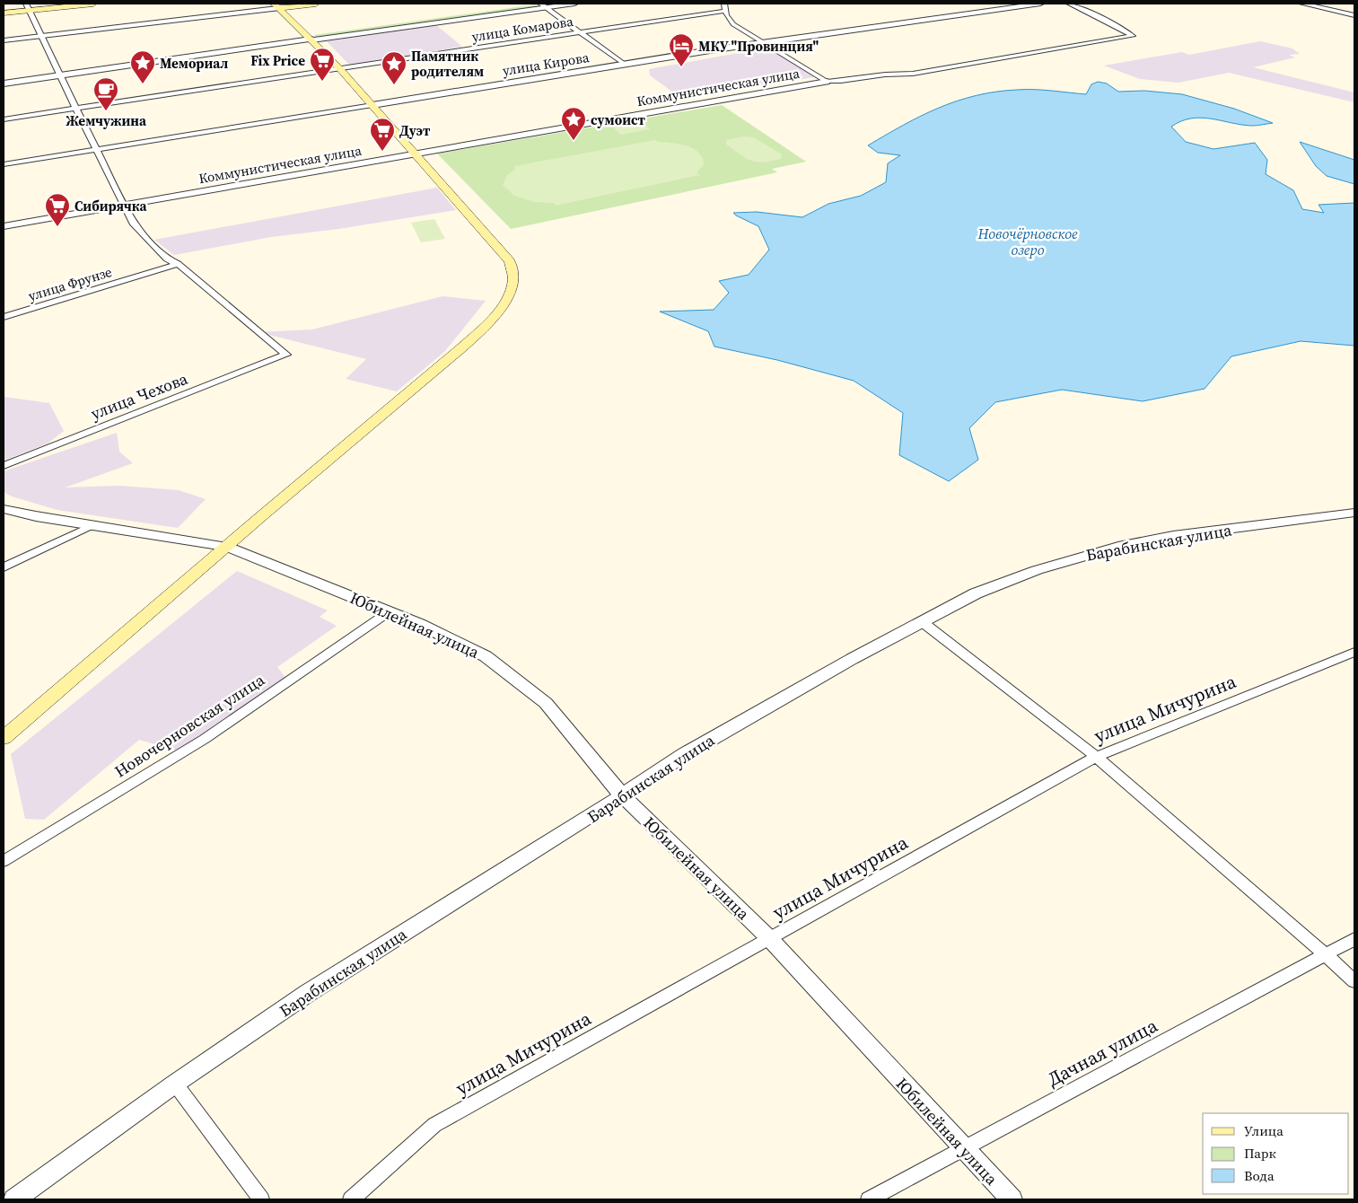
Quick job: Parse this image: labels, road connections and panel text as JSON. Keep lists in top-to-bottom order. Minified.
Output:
{"streets":{"street":["улица Комарова","улица Кирова","Коммунистическая улица","улица Фрунзе","улица Чехова","Барабинская улица","Юбилейная улица","улица Мичурина","Новочерновская улица","Дачная улица"]},"crossings":[["улица Фрунзе","улица Чехова"],["Барабинская улица","Юбилейная улица"],["Юбилейная улица","улица Мичурина"],["Юбилейная улица","Новочерновская улица"],["Юбилейная улица","Дачная улица"]],"water":["Новочёрновское озеро"],"places":{"hotel":["МКУ \"Провинция\""],"supermarket":["Fix Price","Дуэт","Сибирячка"],"place":["Мемориал","Памятник родителям","сумоист"],"cafe":["Жемчужина"]},"legend":["Улица","Парк","Вода"]}
